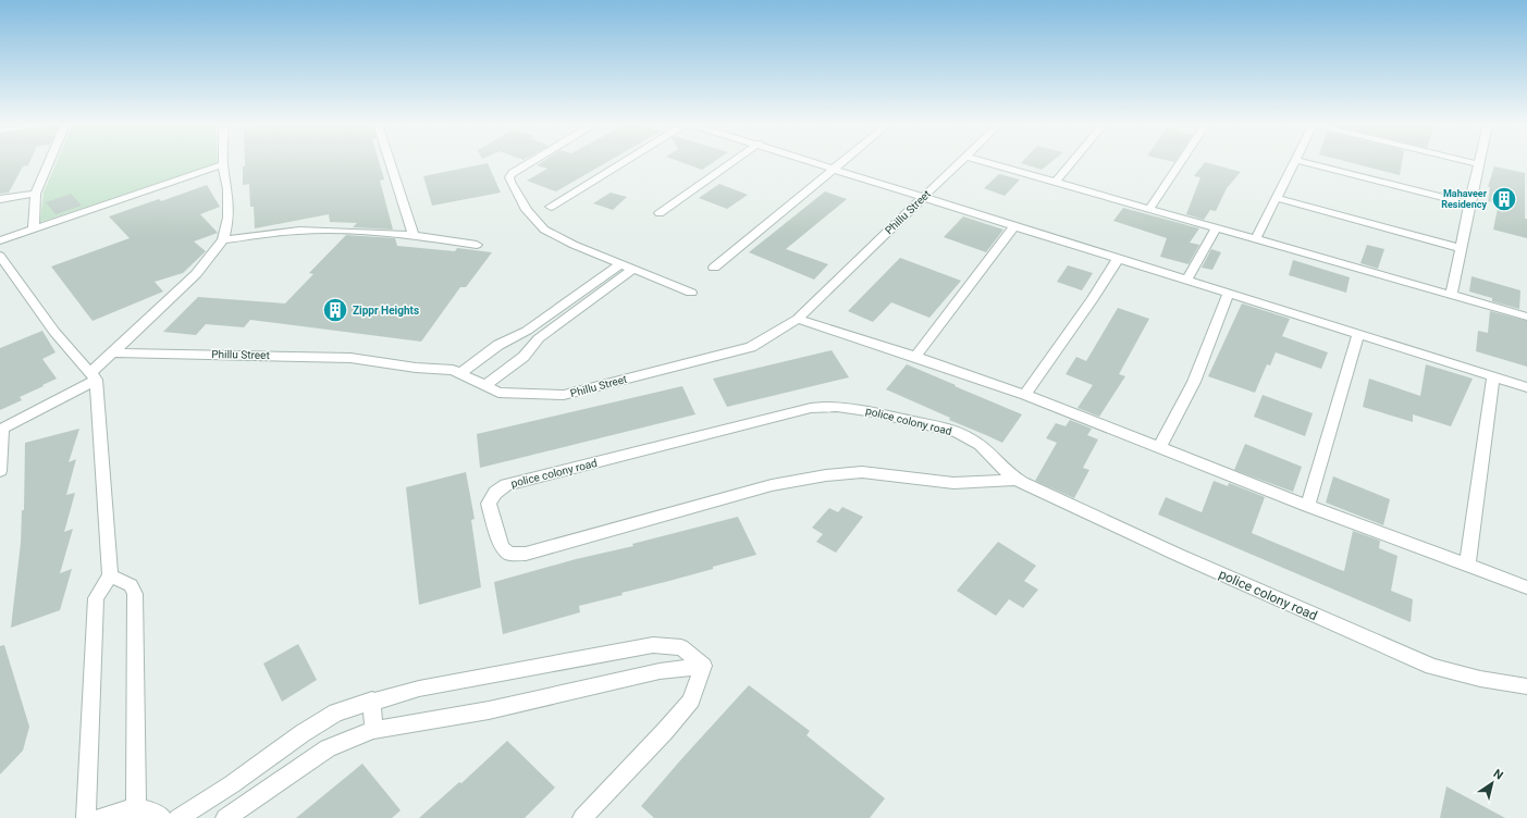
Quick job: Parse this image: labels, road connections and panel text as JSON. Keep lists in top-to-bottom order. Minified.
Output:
{"streets":{"street":["Phillu Street","police colony road"]},"places":{"building":["Mahaveer Residency","Zippr Heights"]},"north":"top right"}
